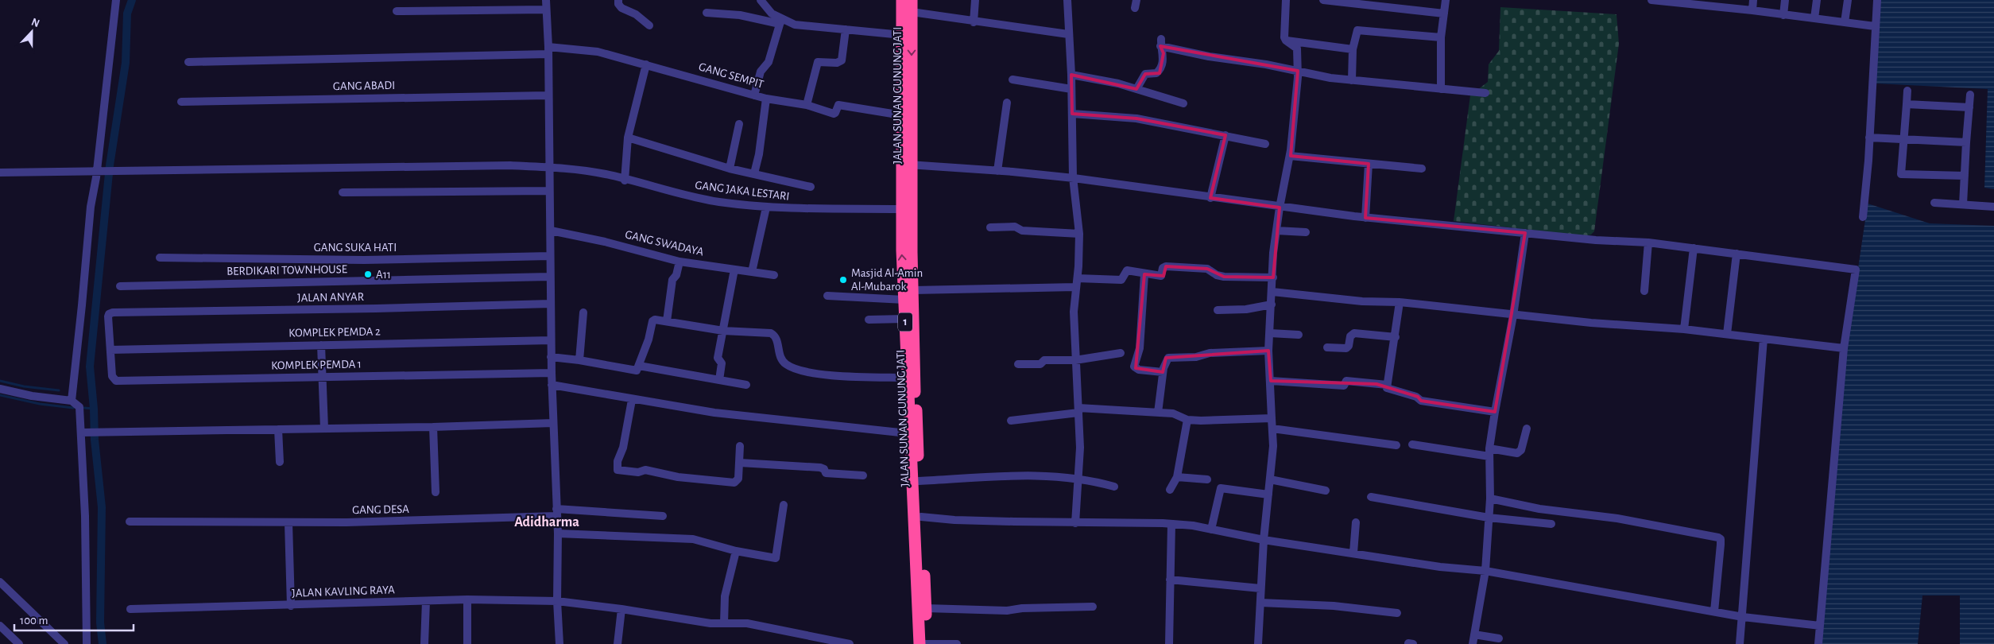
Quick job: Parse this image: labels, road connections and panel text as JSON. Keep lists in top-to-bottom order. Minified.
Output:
{"streets":{"highway":["JALAN SUNAN GUNUNG JATI","1"],"street":["GANG SEMPIT","GANG ABADI","GANG JAKA LESTARI","GANG SWADAYA","GANG SUKA HATI","BERDIKARI TOWNHOUSE","JALAN ANYAR","KOMPLEK PEMDA 2","KOMPLEK PEMDA 1","GANG DESA","JALAN KAVLING RAYA"]},"crossings":[["GANG SEMPIT","1"],["JALAN SUNAN GUNUNG JATI","GANG JAKA LESTARI"],["JALAN SUNAN GUNUNG JATI","1"],["GANG JAKA LESTARI","1"],["JALAN ANYAR","KOMPLEK PEMDA 2"],["JALAN ANYAR","KOMPLEK PEMDA 1"],["KOMPLEK PEMDA 2","KOMPLEK PEMDA 1"]],"districts":["Adidharma"],"places":["A11","Masjid Al-Amin Al-Mubarok"],"scale_bar":"100 m","north":"top"}
